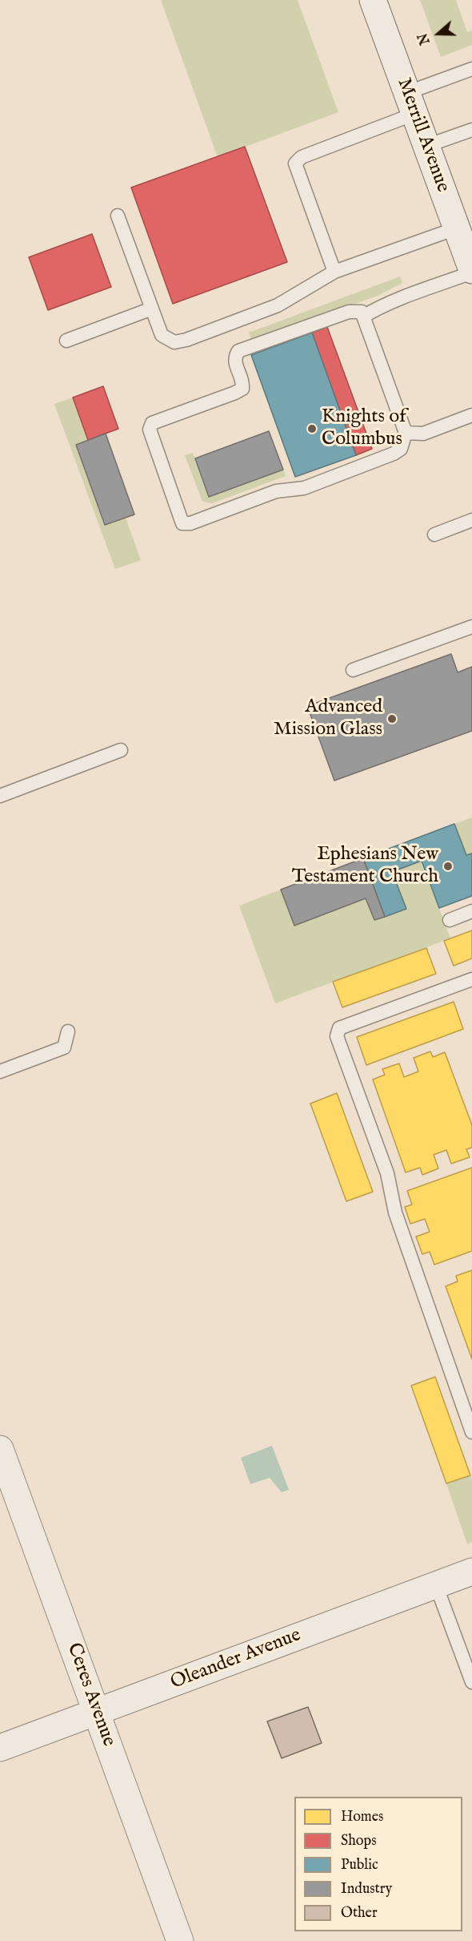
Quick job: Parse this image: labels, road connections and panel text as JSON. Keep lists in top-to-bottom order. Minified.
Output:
{"streets":{"street":["Merrill Avenue","Oleander Avenue","Ceres Avenue"]},"crossings":[["Oleander Avenue","Ceres Avenue"]],"places":["Knights of Columbus","Advanced Mission Glass","Ephesians New Testament Church"],"legend":["Homes","Shops","Public","Industry","Other"],"north":"left"}
